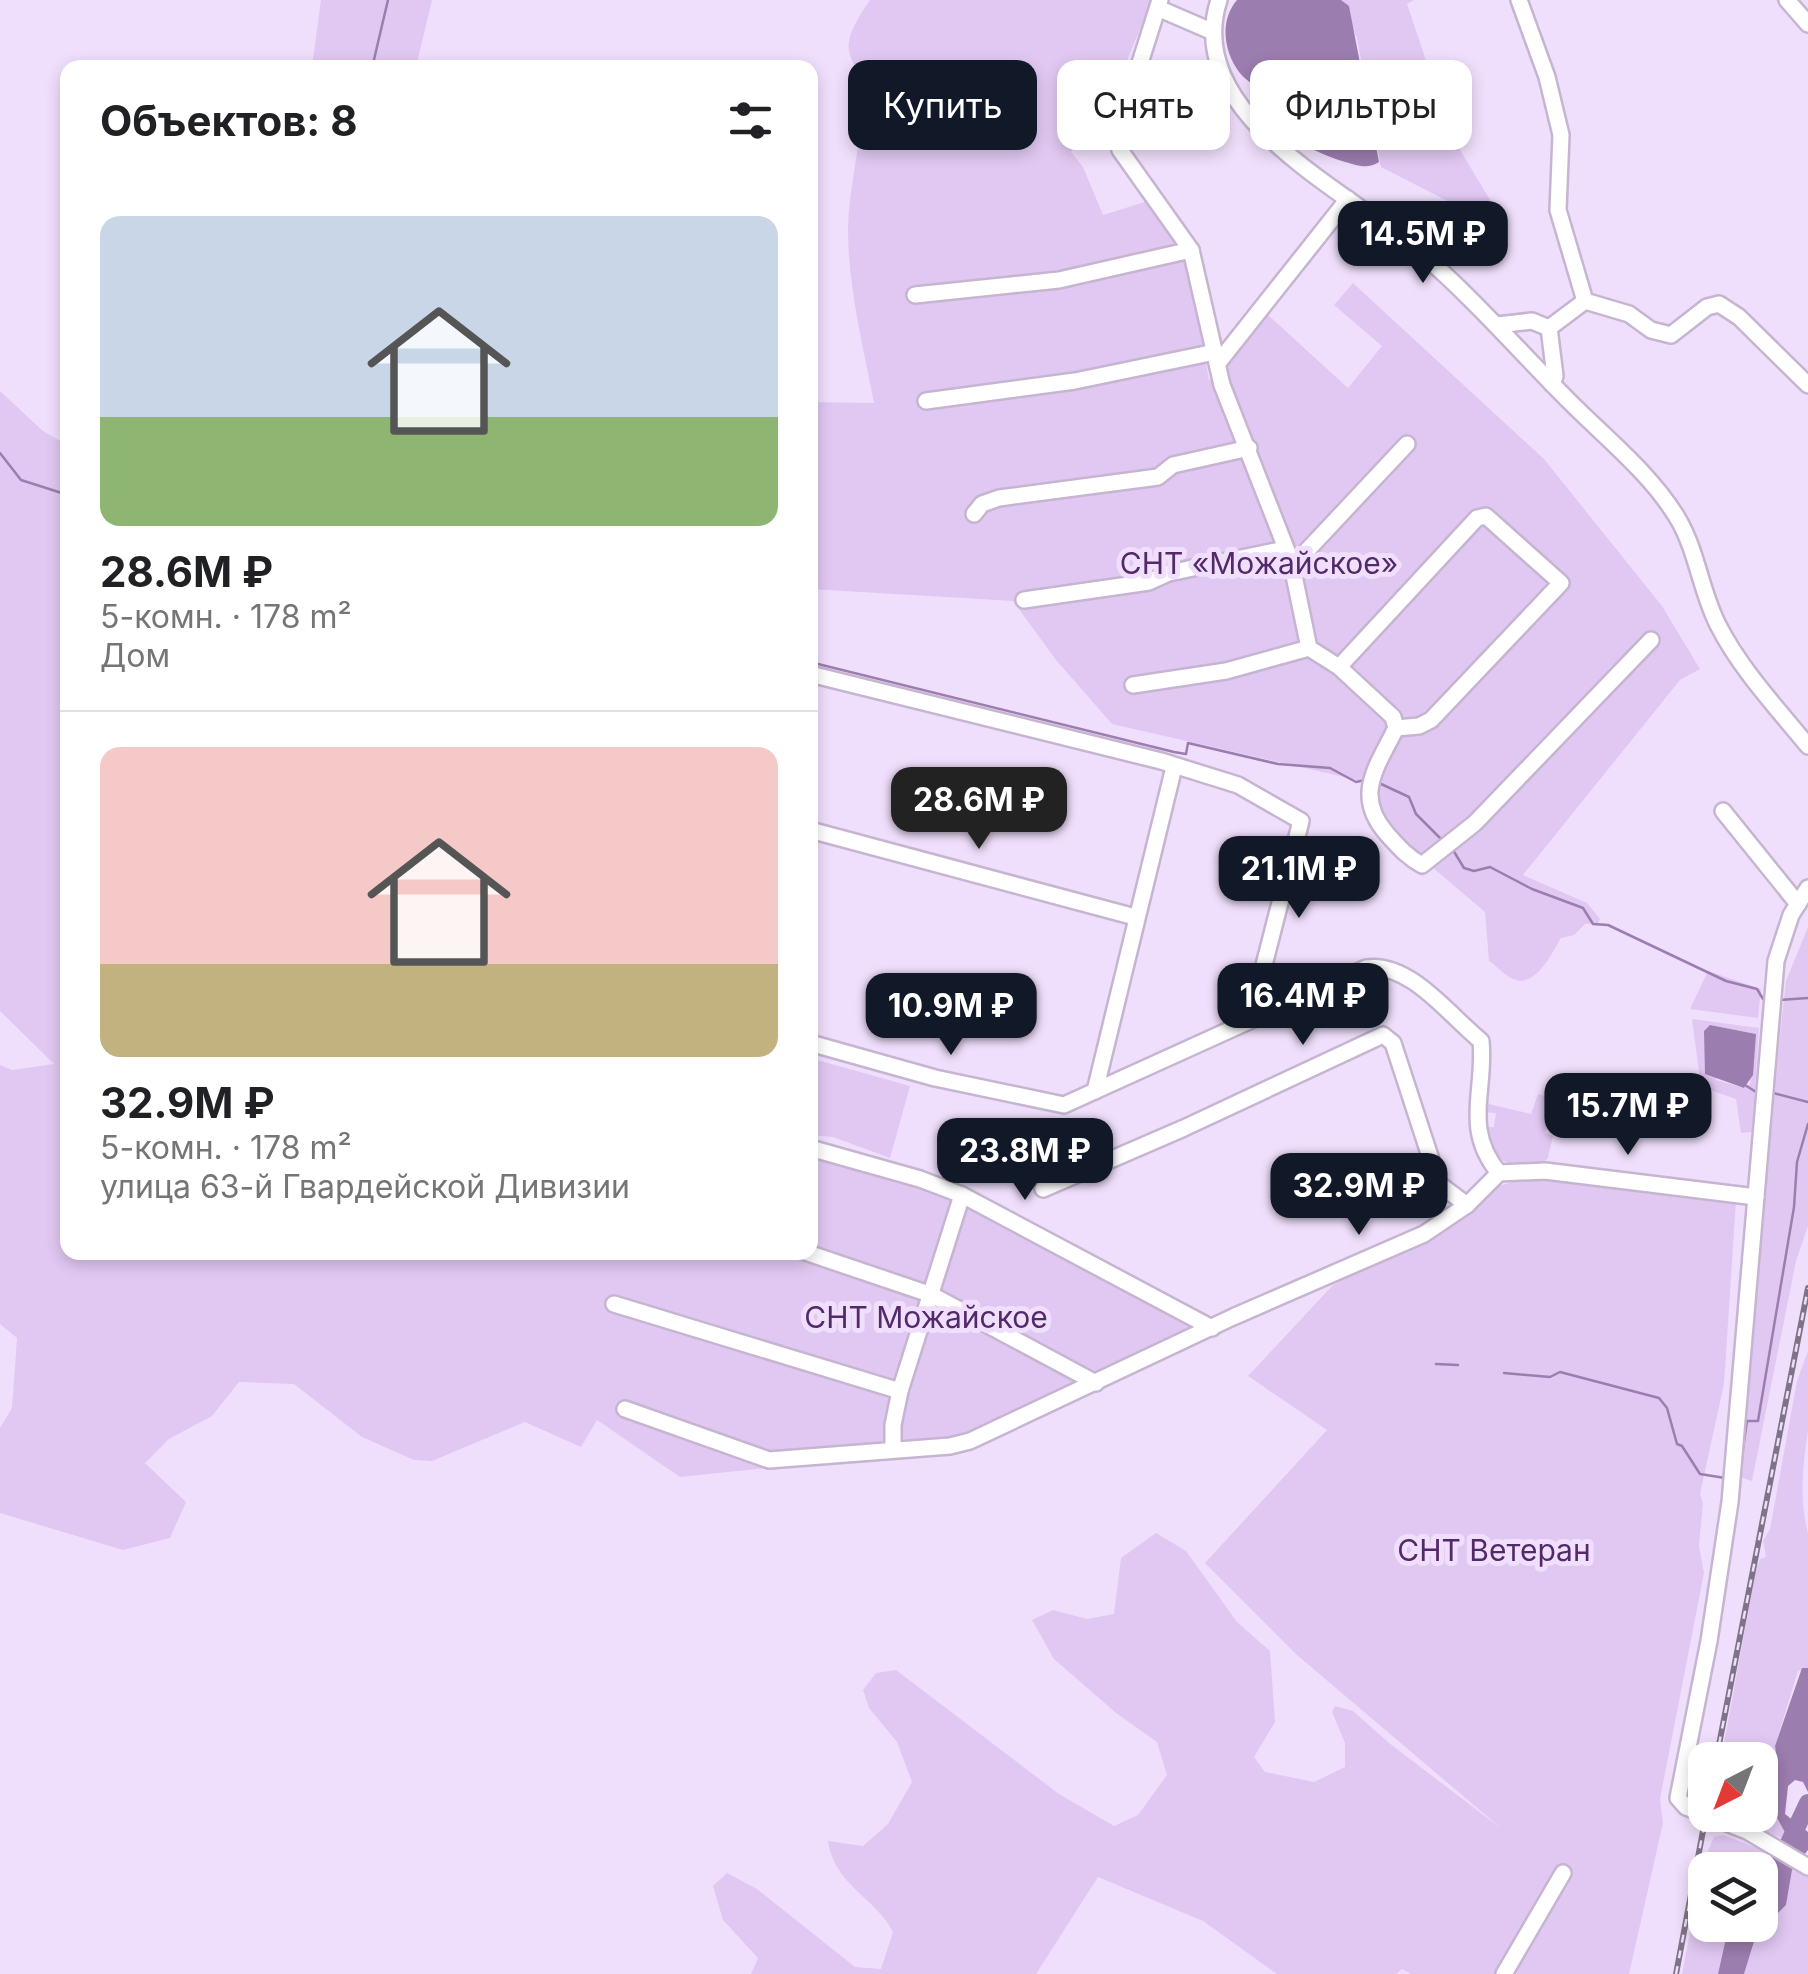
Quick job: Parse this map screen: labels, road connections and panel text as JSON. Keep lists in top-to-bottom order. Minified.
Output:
{"parks":["СНТ «Можайское»","СНТ Можайское","СНТ Ветеран"],"north":"bottom left","page":{"chip":["Купить","Снять","Фильтры"],"heading":"Объектов: 8","list":[{"name":"28.6M ₽","note":"5-комн. · 178 m² · Дом"},{"name":"32.9M ₽","note":"5-комн. · 178 m² · улица 63-й Гвардейской Дивизии"}],"price":["14.5M ₽","28.6M ₽","21.1M ₽","16.4M ₽","10.9M ₽","15.7M ₽","23.8M ₽","32.9M ₽"]}}
